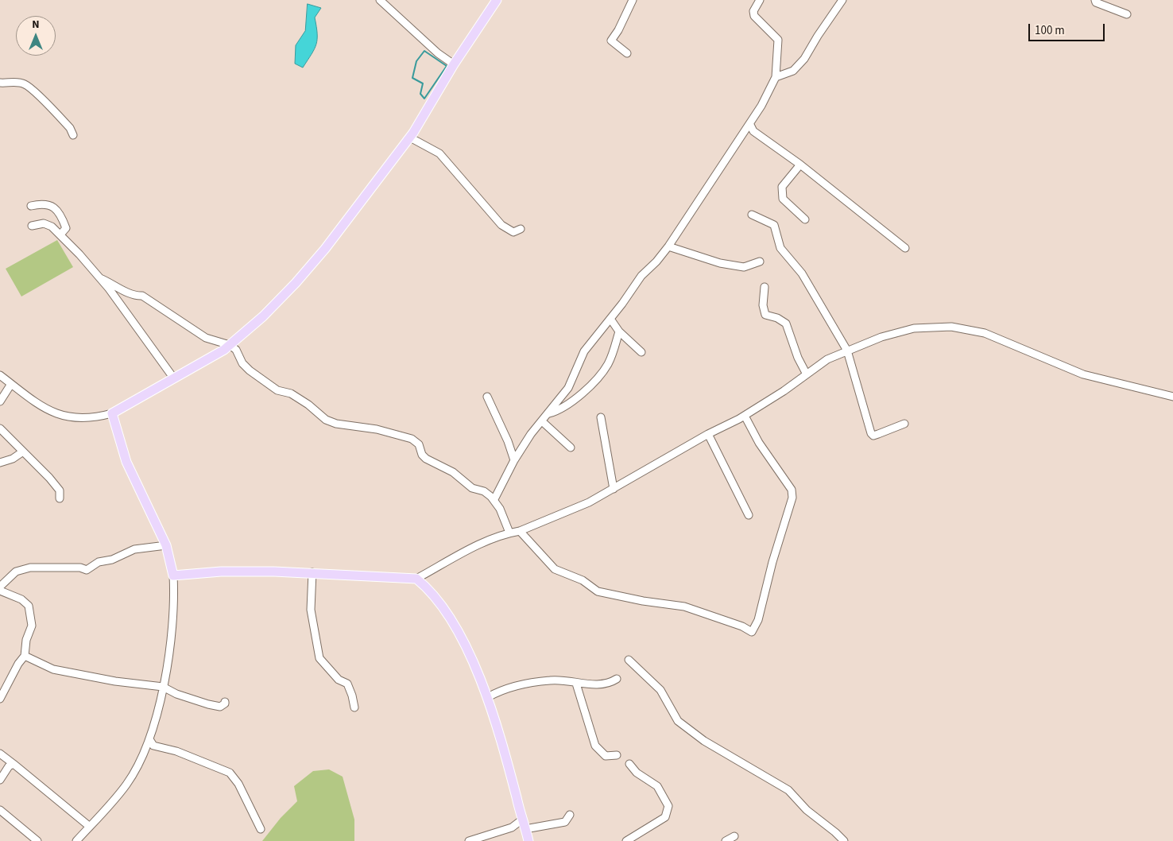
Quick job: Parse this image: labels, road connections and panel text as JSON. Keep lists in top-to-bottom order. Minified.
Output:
{"scale_bar":"100 m","north":"top"}
